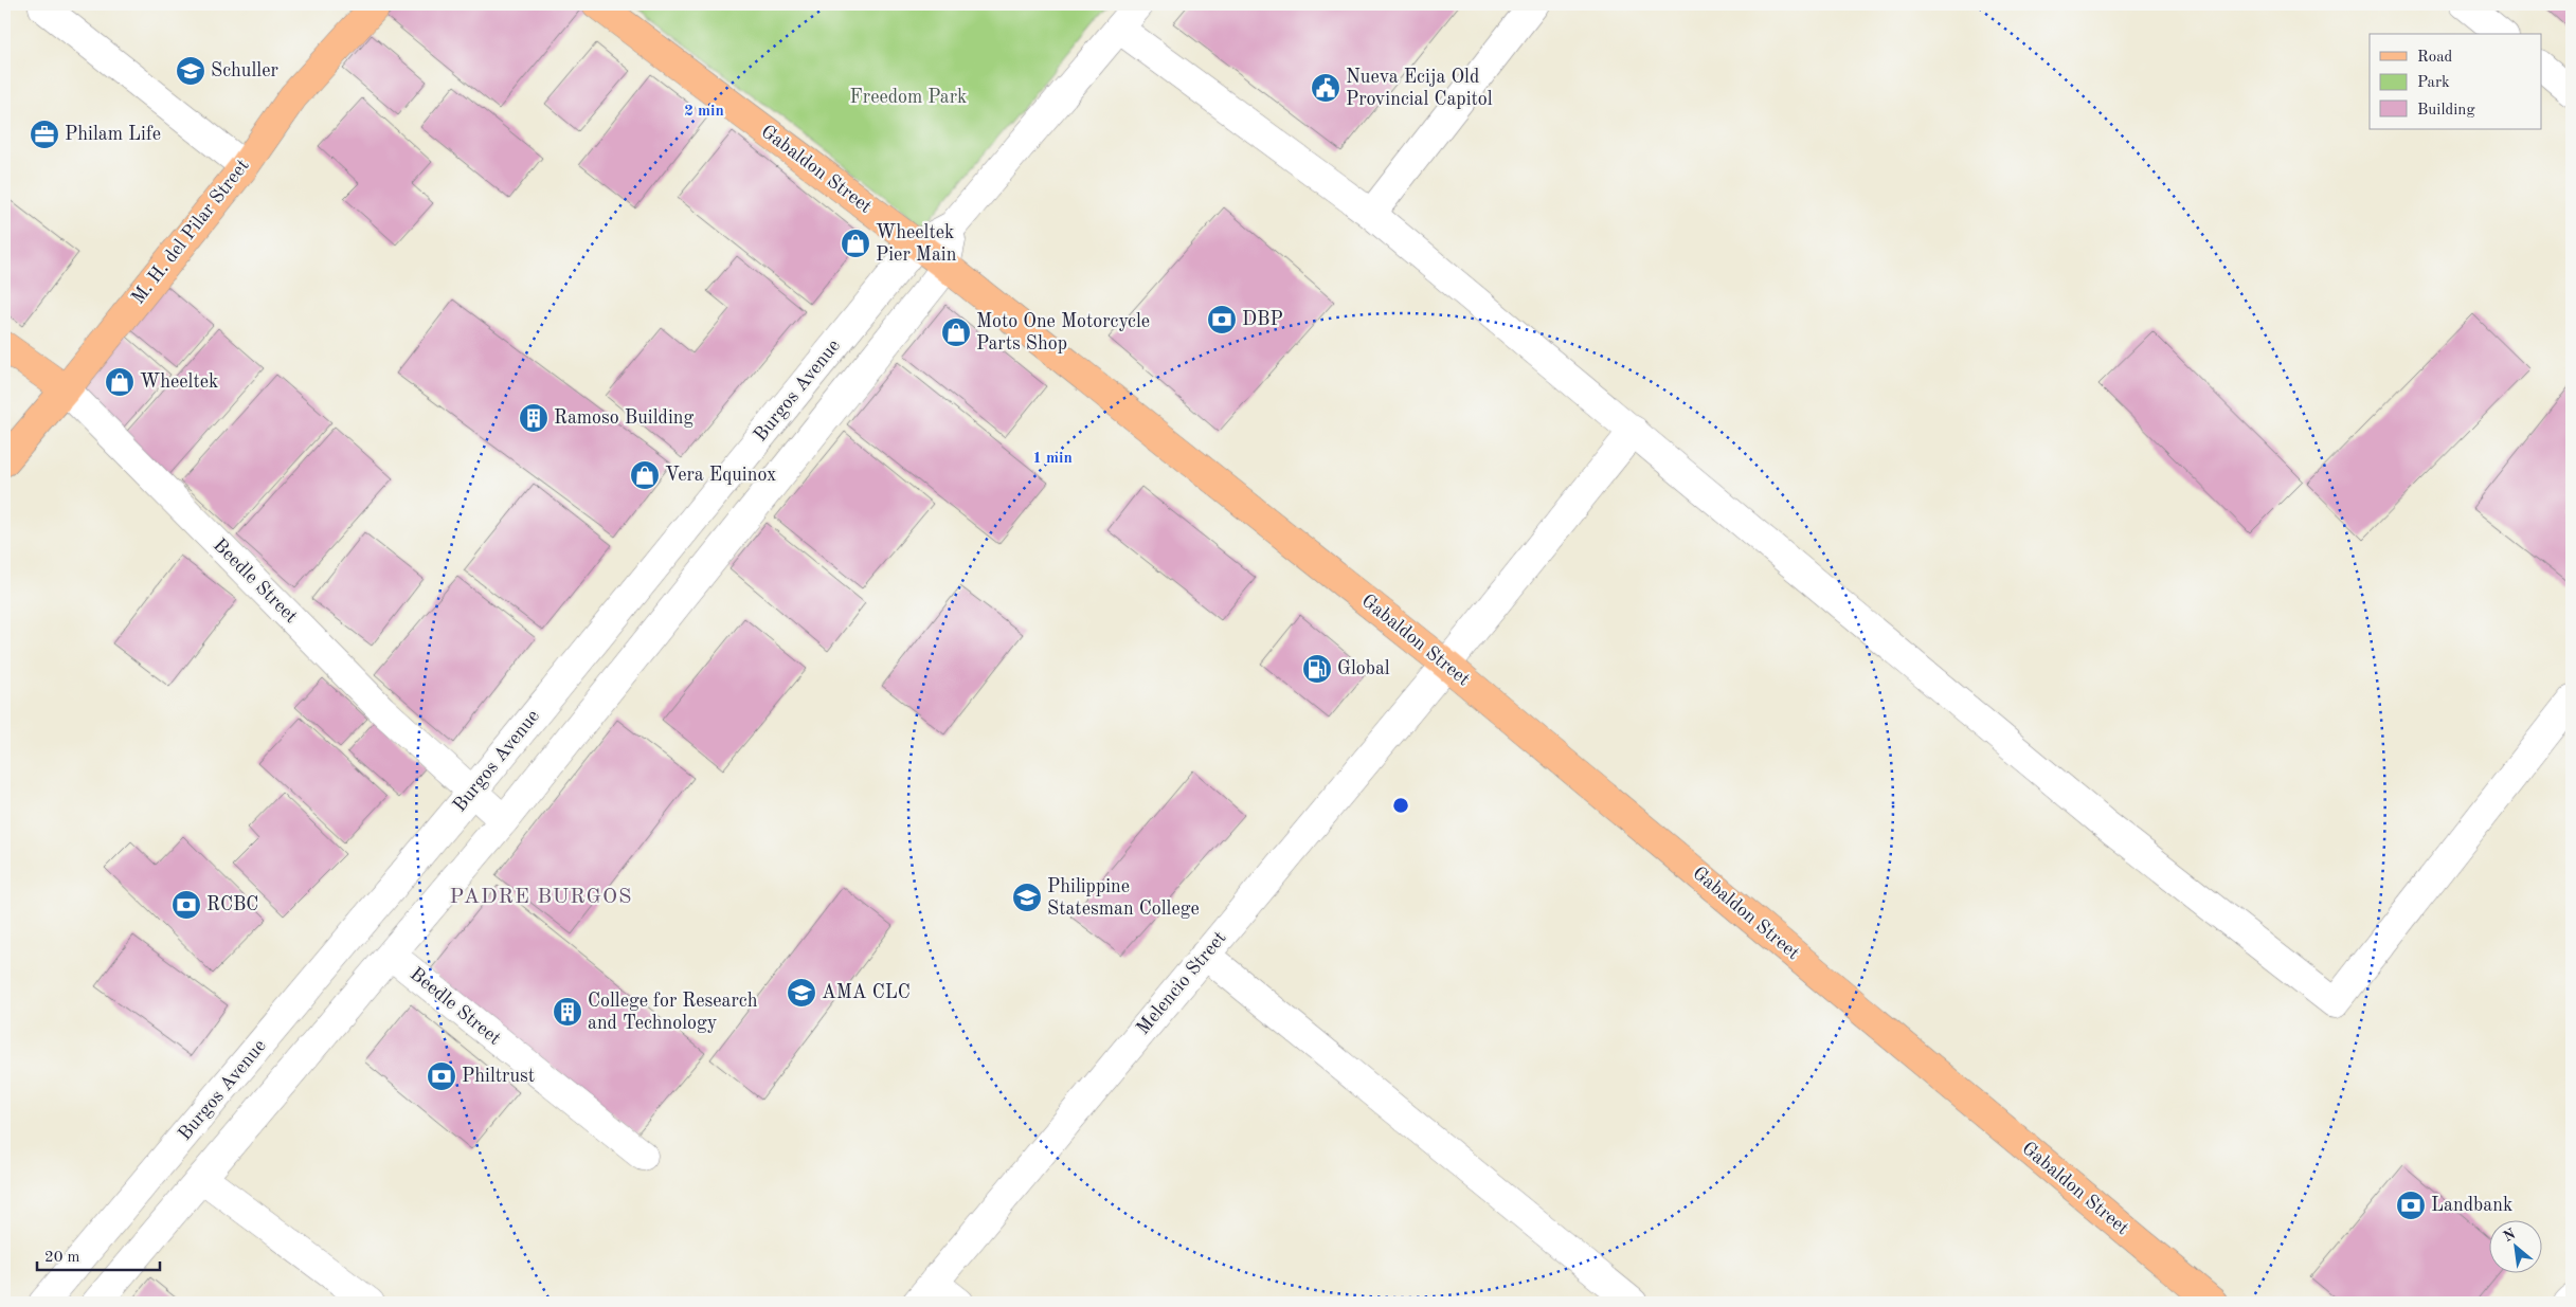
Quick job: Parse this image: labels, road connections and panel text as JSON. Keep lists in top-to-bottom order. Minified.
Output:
{"streets":{"main road":["Gabaldon Street","M. H. del Pilar Street","Beedle Street"],"street":["Burgos Avenue","Melencio Street"]},"crossings":[["Gabaldon Street","Burgos Avenue"],["Gabaldon Street","Melencio Street"],["M. H. del Pilar Street","Beedle Street"],["Burgos Avenue","Beedle Street"]],"districts":["PADRE BURGOS"],"parks":["Freedom Park"],"places":{"school or university":["Schuller","Philippine Statesman College","AMA CLC"],"public building":["Nueva Ecija Old Provincial Capitol"],"office":["Philam Life"],"shop":["Wheeltek Pier Main","Moto One Motorcycle Parts Shop","Wheeltek","Vera Equinox"],"bank":["DBP","RCBC","Philtrust","Landbank"],"building":["Ramoso Building","College for Research and Technology"],"fuel station":["Global"]},"legend":["Road","Park","Building"],"scale_bar":"20 m","north":"top left","rings":["2 min","1 min"]}
